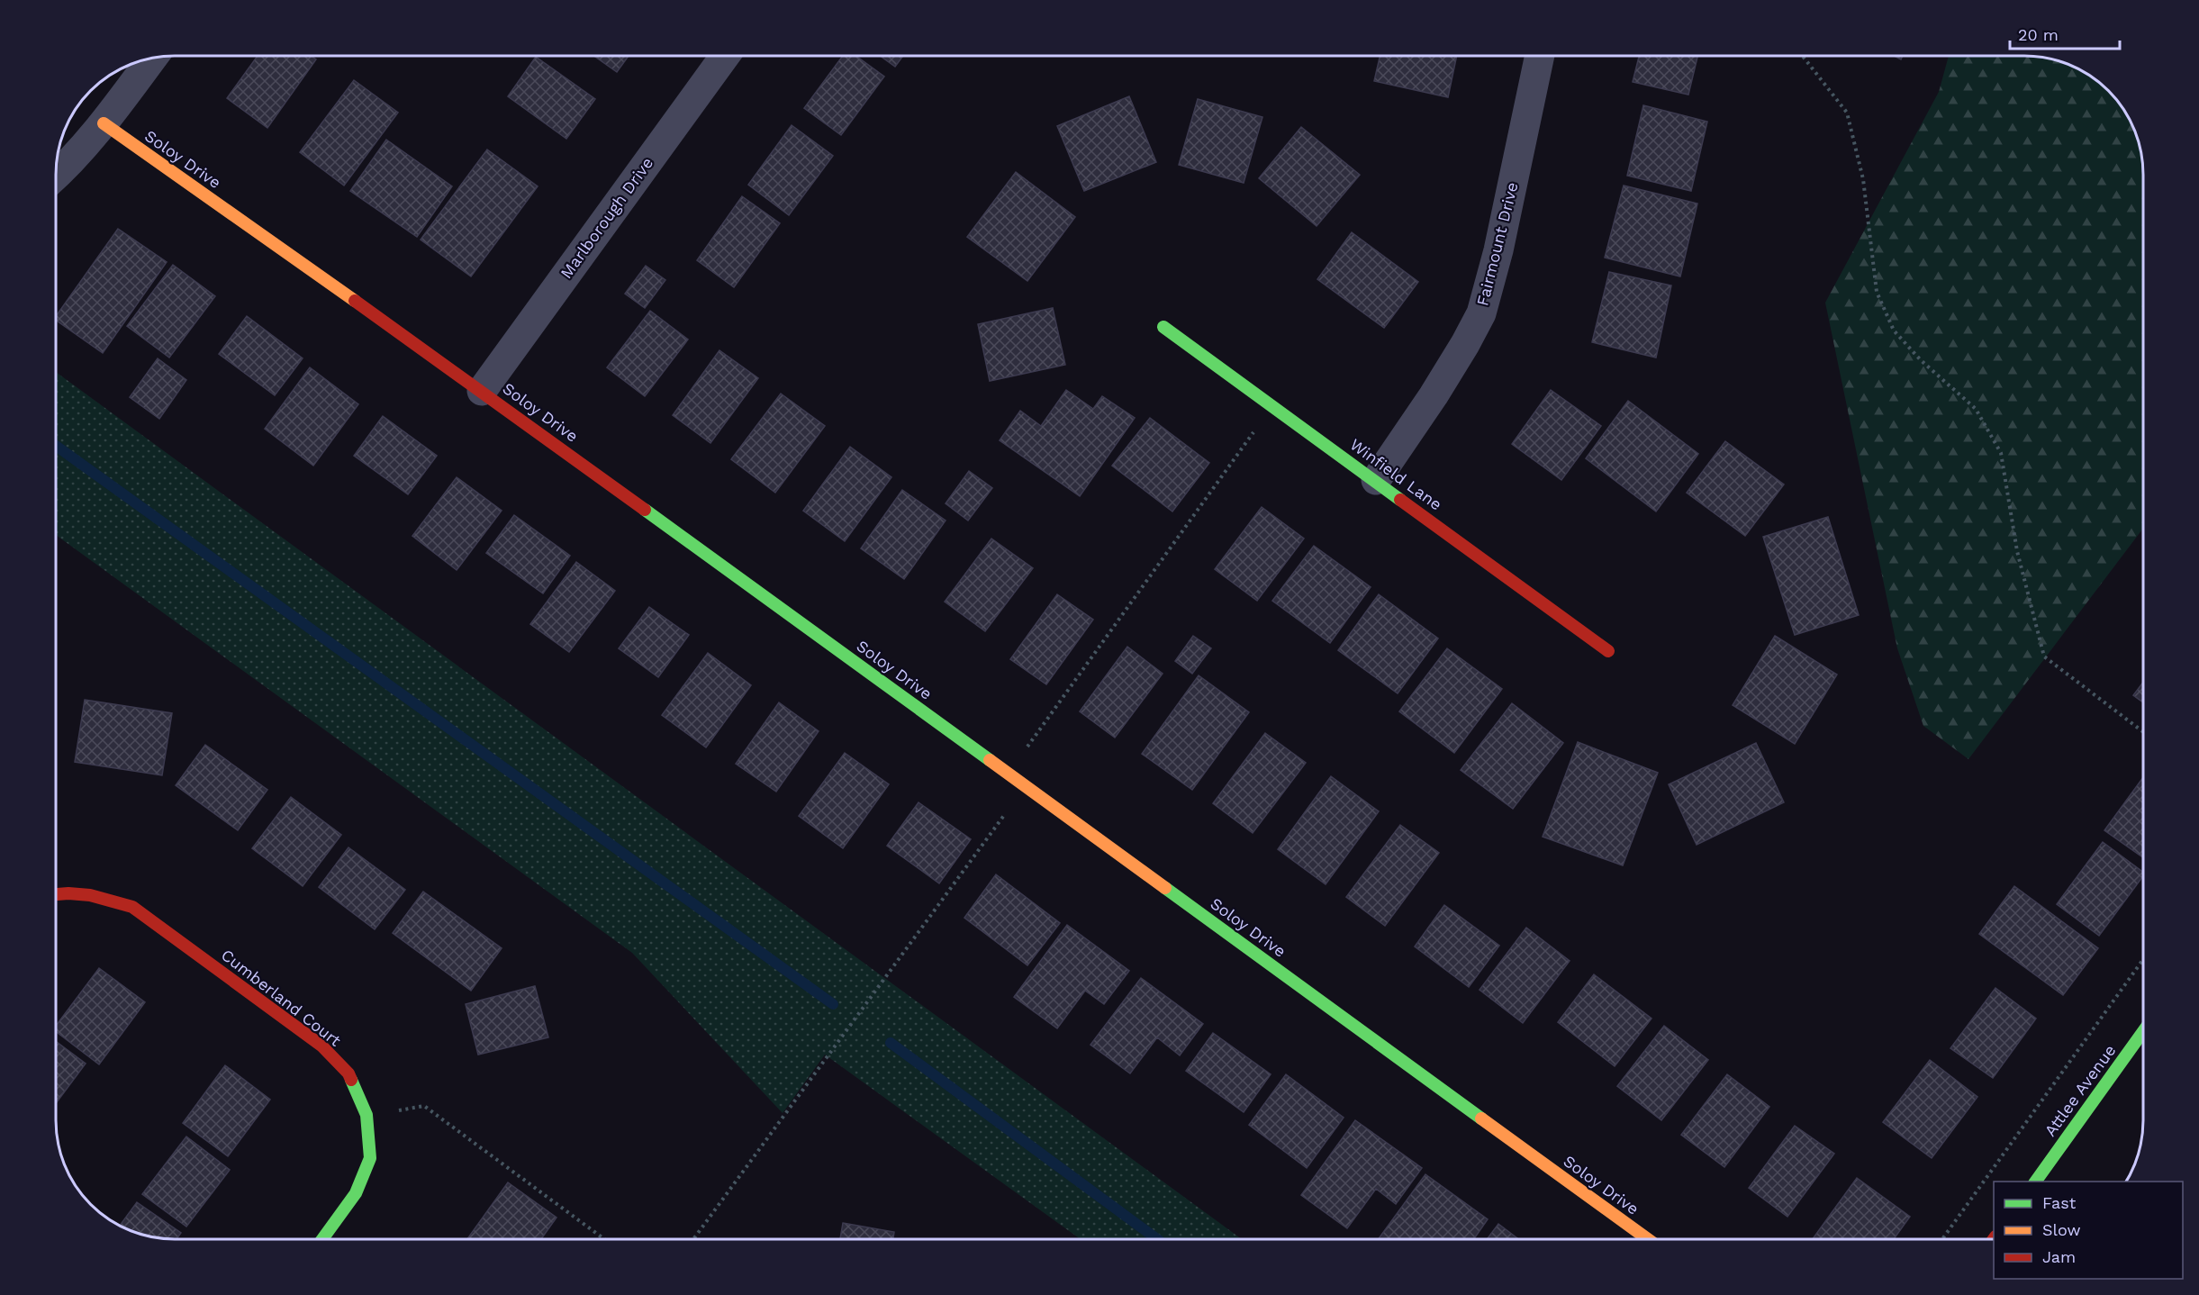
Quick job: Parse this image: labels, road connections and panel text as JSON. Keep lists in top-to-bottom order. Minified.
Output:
{"streets":{"street":["Soloy Drive","Marlborough Drive","Fairmount Drive","Winfield Lane","Cumberland Court","Attlee Avenue"]},"crossings":[["Soloy Drive","Marlborough Drive"],["Fairmount Drive","Winfield Lane"]],"legend":["Fast","Slow","Jam"],"scale_bar":"20 m"}
